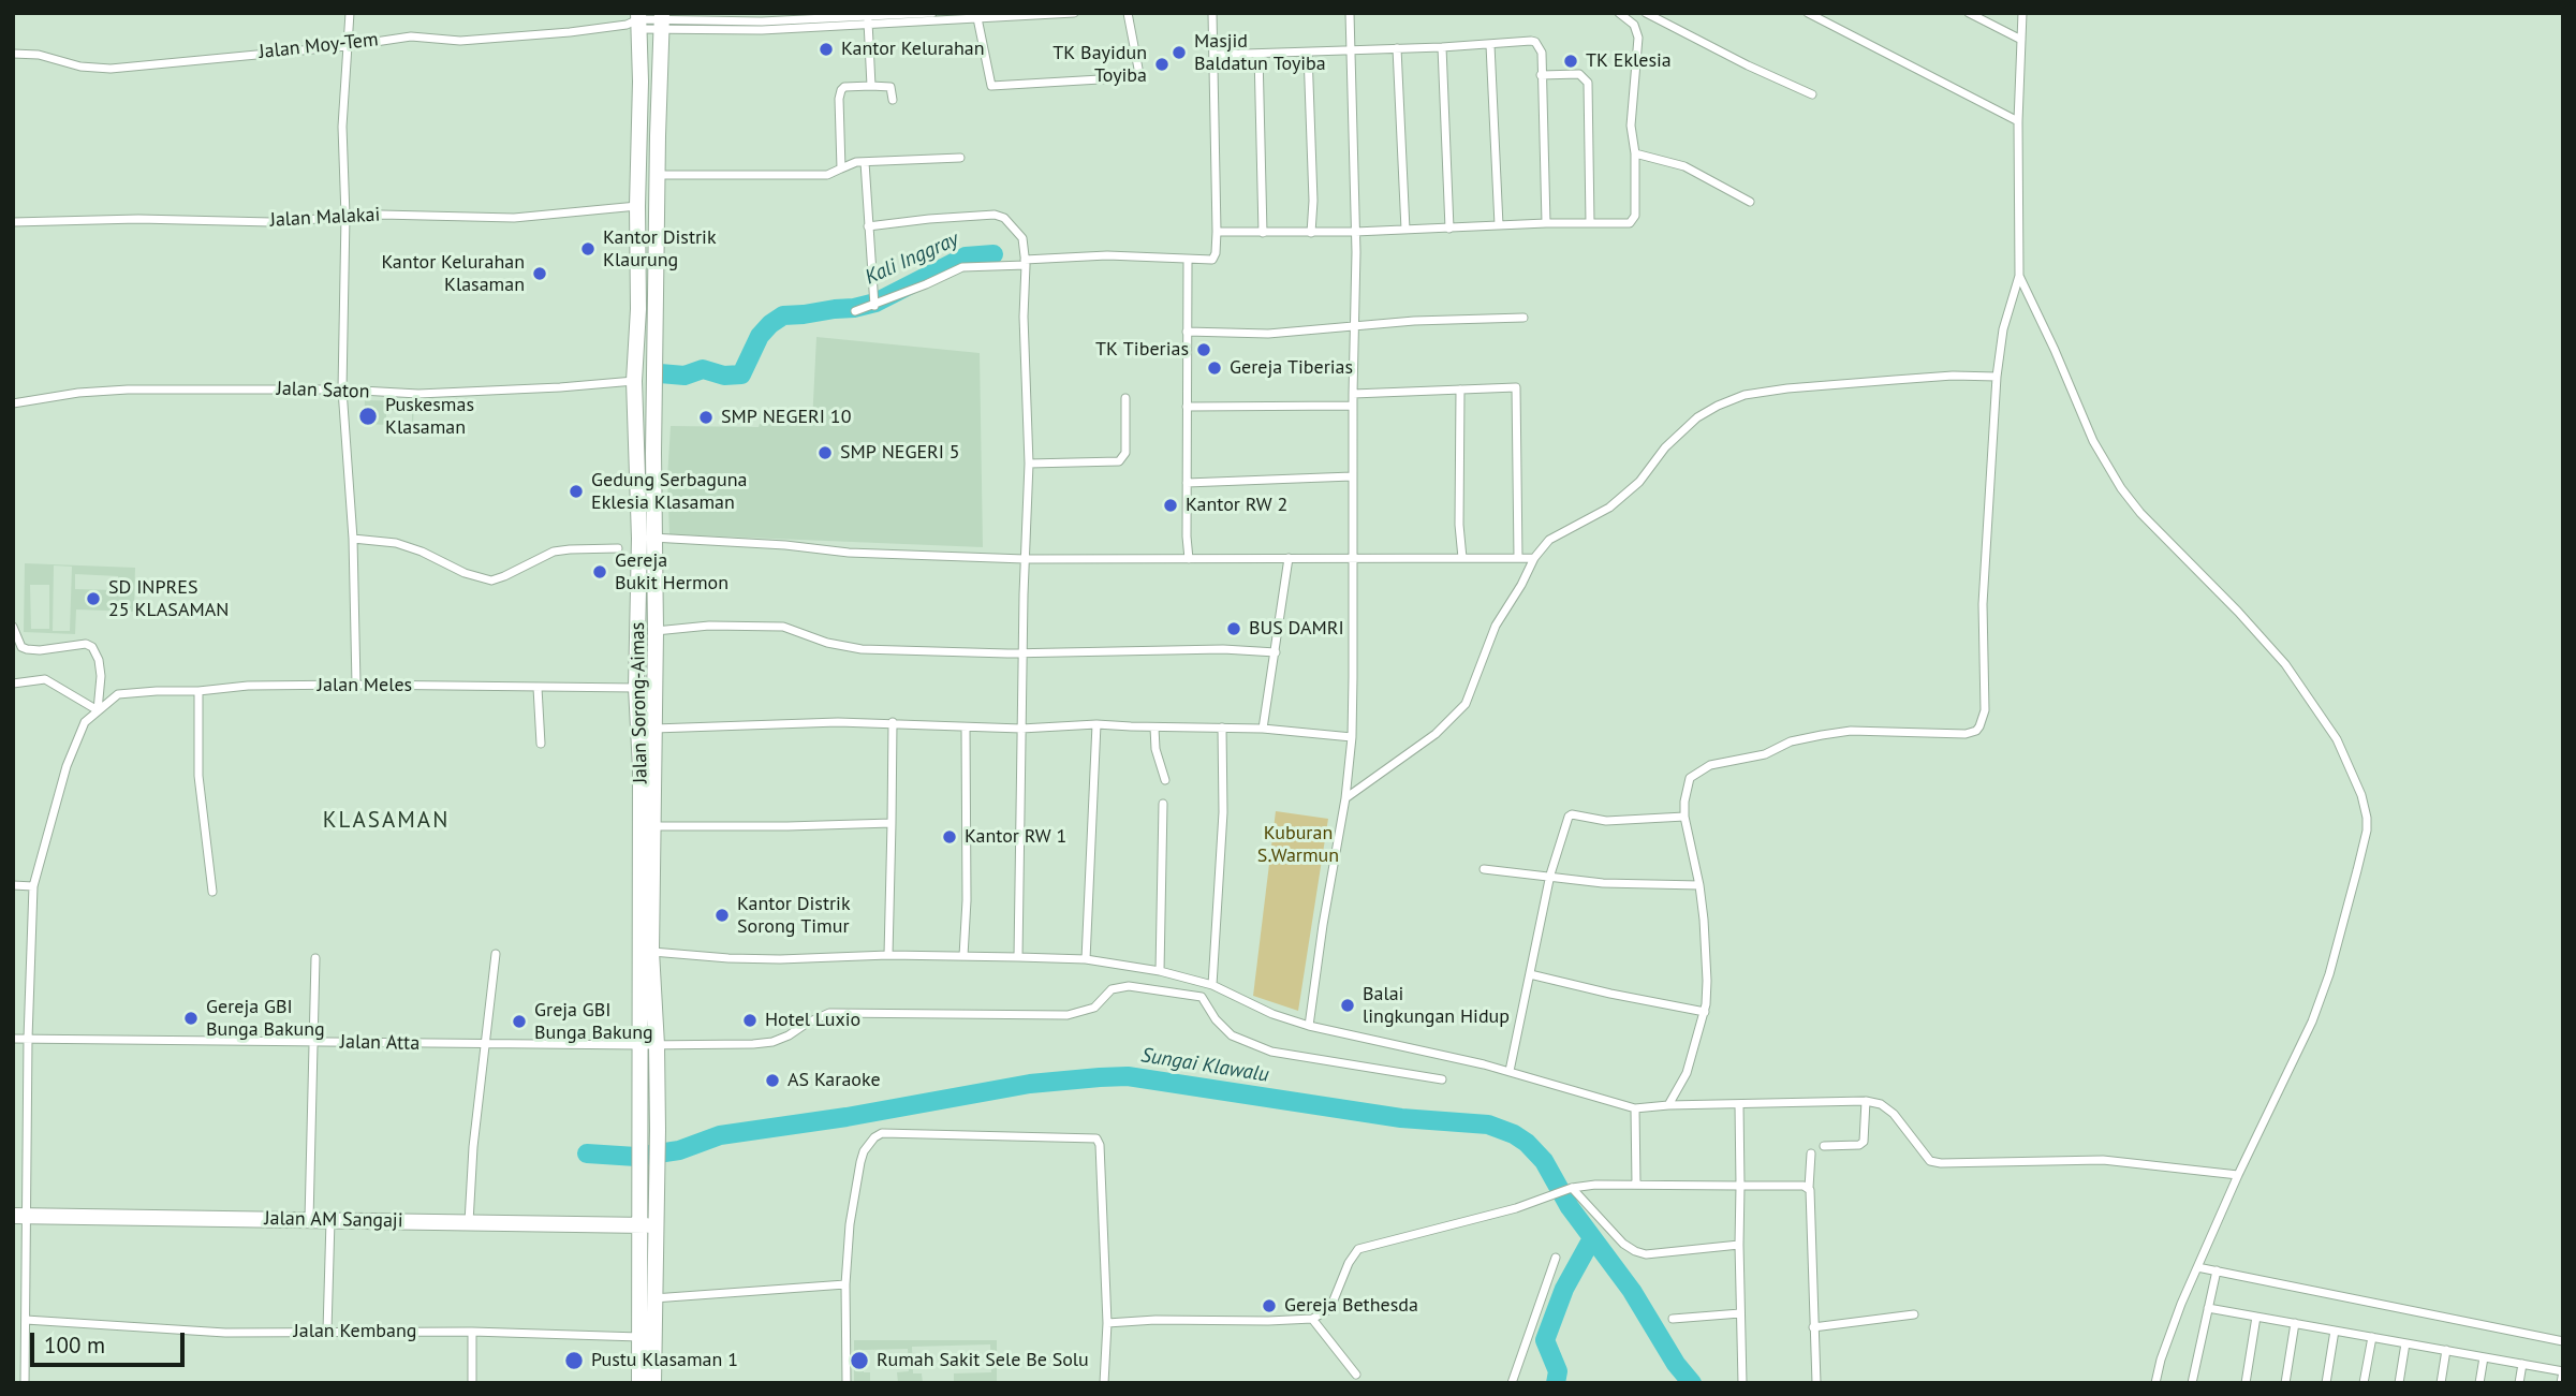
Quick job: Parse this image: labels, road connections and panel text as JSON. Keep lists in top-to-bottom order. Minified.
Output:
{"streets":{"highway":["Jalan Sorong-Aimas","Jalan AM Sangaji"],"street":["Jalan Moy-Tem","Jalan Malakai","Jalan Saton","Jalan Meles","Jalan Atta","Jalan Kembang"]},"crossings":[["Jalan Moy-Tem","Jalan Sorong-Aimas"],["Jalan Malakai","Jalan Sorong-Aimas"],["Jalan Saton","Jalan Sorong-Aimas"],["Jalan Meles","Jalan Sorong-Aimas"],["Jalan Sorong-Aimas","Jalan Atta"],["Jalan Sorong-Aimas","Jalan AM Sangaji"]],"districts":["KLASAMAN"],"water":["Kali Inggray","Sungai Klawalu"],"parks":["Kuburan S.Warmun"],"places":["Kantor Kelurahan","Masjid Baldatun Toyiba","TK Eklesia","TK Bayidun Toyiba","Kantor Distrik Klaurung","Kantor Kelurahan Klasaman","TK Tiberias","Gereja Tiberias","Puskesmas Klasaman","SMP NEGERI 10","SMP NEGERI 5","Gedung Serbaguna Eklesia Klasaman","Kantor RW 2","Gereja Bukit Hermon","SD INPRES 25 KLASAMAN","BUS DAMRI","Kantor RW 1","Kantor Distrik Sorong Timur","Balai lingkungan Hidup","Gereja GBI Bunga Bakung","Hotel Luxio","Greja GBI Bunga Bakung","AS Karaoke","Gereja Bethesda","Pustu Klasaman 1","Rumah Sakit Sele Be Solu"],"scale_bar":"100 m"}
